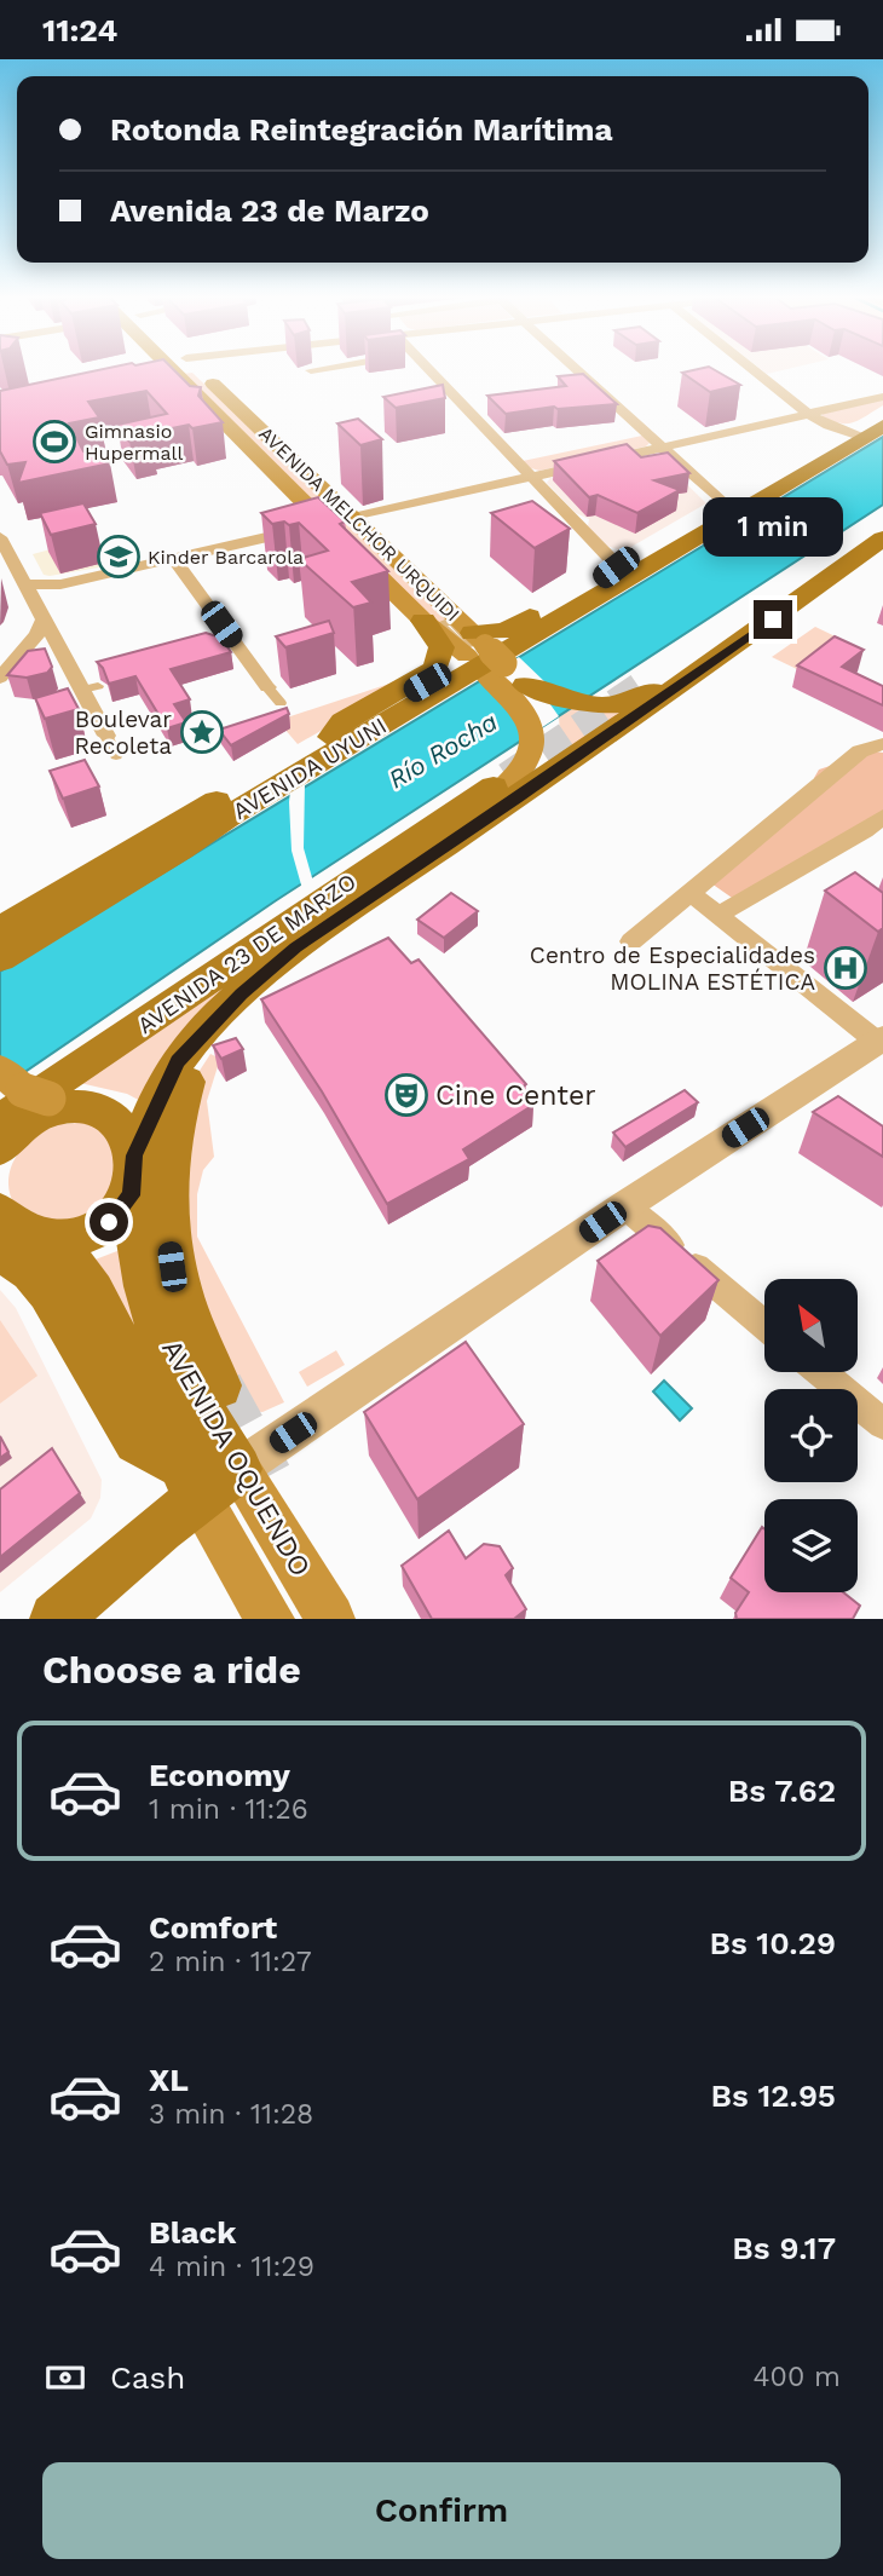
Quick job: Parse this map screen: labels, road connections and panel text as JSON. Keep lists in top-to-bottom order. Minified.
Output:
{"streets":{"main road":["AVENIDA MELCHOR URQUIDI","AVENIDA UYUNI","AVENIDA 23 DE MARZO","AVENIDA OQUENDO"]},"crossings":[["AVENIDA 23 DE MARZO","AVENIDA OQUENDO"]],"water":["Río Rocha"],"places":{"sports":["Gimnasio Hupermall"],"school or university":["Kinder Barcarola"],"place":["Boulevar Recoleta"],"hospital":["Centro de Especialidades MOLINA ESTÉTICA"],"theatre":["Cine Center"]},"north":"top left","page":{"status":"11:24","banner":["Rotonda Reintegración Marítima","Avenida 23 de Marzo"],"bubble":"1 min","heading":"Choose a ride","list":[{"name":"Economy","note":"1 min · 11:26","value":"Bs 7.62"},{"name":"Comfort","note":"2 min · 11:27","value":"Bs 10.29"},{"name":"XL","note":"3 min · 11:28","value":"Bs 12.95"},{"name":"Black","note":"4 min · 11:29","value":"Bs 9.17"}],"pay":["Cash","400 m"],"buttons":"Confirm"}}
